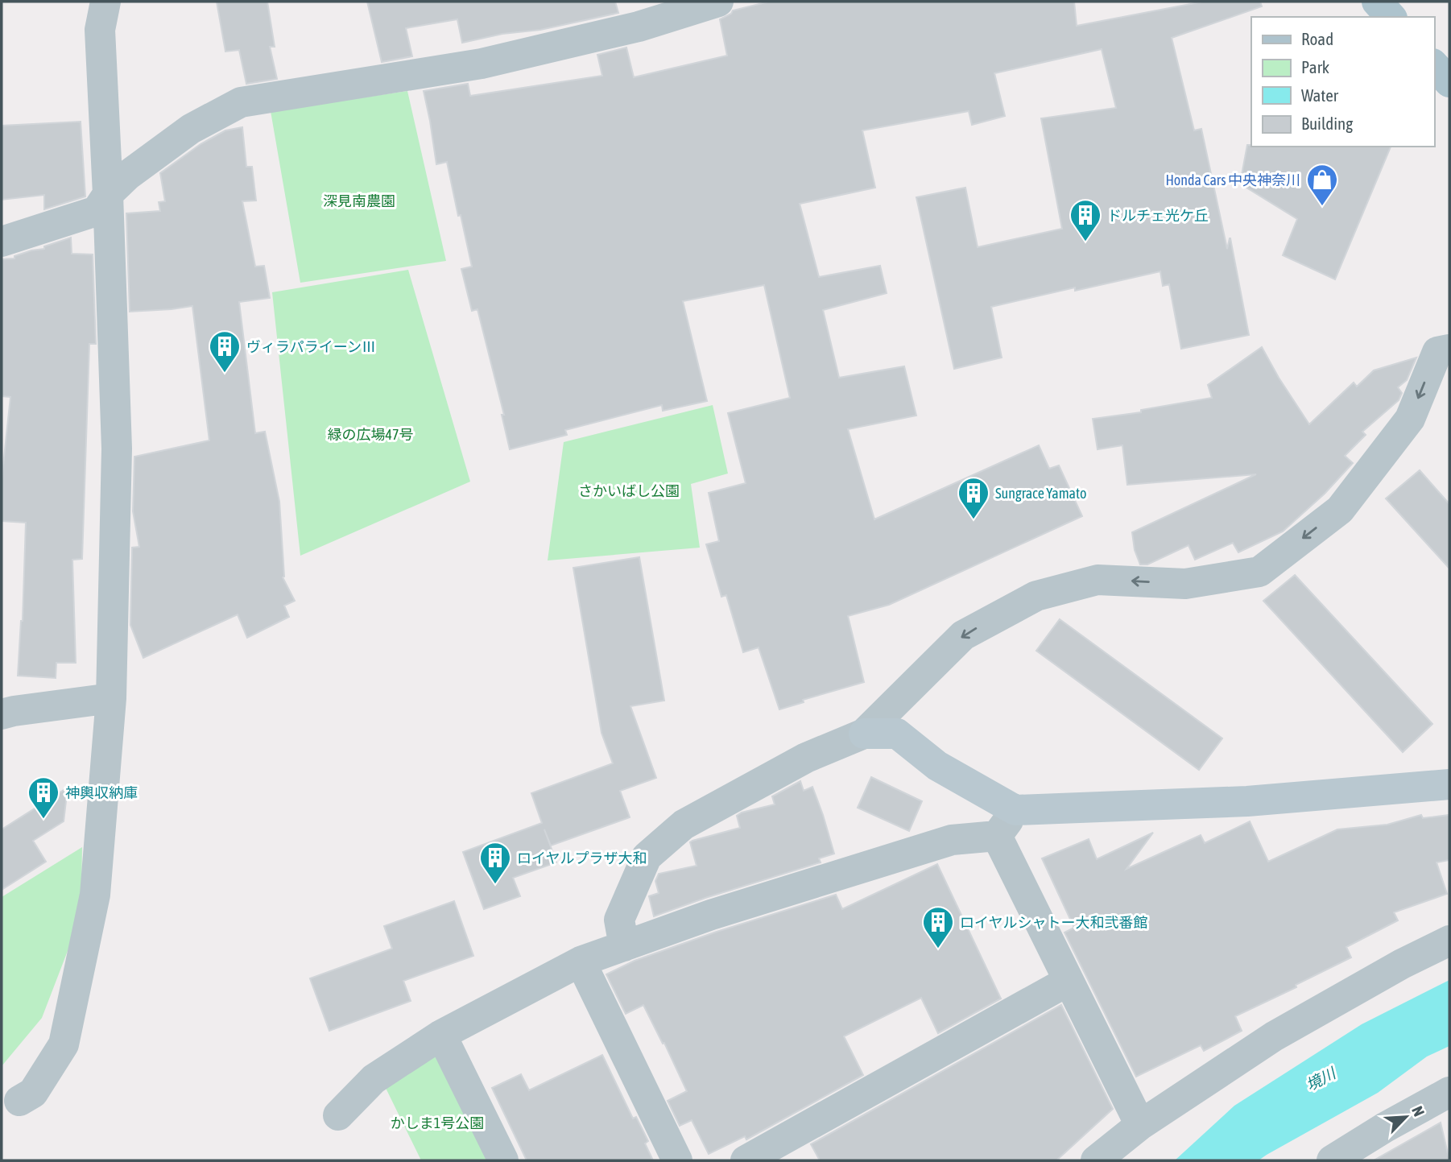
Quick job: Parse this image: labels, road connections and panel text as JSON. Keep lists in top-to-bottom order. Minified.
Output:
{"water":["境川"],"parks":["深見南農園","緑の広場47号","さかいばし公園","かしま1号公園"],"places":{"shop":["Honda Cars 中央神奈川"],"building":["ドルチェ光ケ丘","ヴィラパライーンⅢ","Sungrace Yamato","神輿収納庫","ロイヤルプラザ大和","ロイヤルシャトー大和弐番館"]},"legend":["Road","Park","Water","Building"],"north":"top right"}
